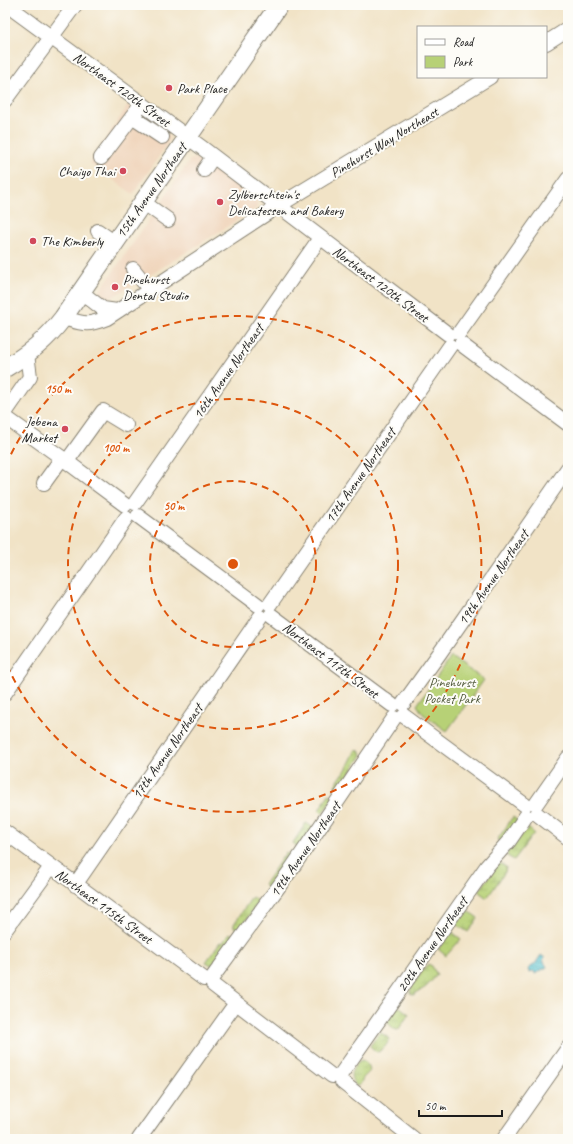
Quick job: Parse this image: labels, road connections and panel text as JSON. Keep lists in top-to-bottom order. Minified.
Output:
{"streets":{"main road":["15th Avenue Northeast"],"street":["Northeast 120th Street","Pinehurst Way Northeast","16th Avenue Northeast","17th Avenue Northeast","19th Avenue Northeast","Northeast 117th Street","Northeast 115th Street","20th Avenue Northeast"]},"crossings":[["Northeast 120th Street","Pinehurst Way Northeast"],["Northeast 120th Street","15th Avenue Northeast"],["Northeast 120th Street","16th Avenue Northeast"],["Northeast 120th Street","17th Avenue Northeast"],["Pinehurst Way Northeast","15th Avenue Northeast"],["16th Avenue Northeast","Northeast 117th Street"],["17th Avenue Northeast","Northeast 117th Street"],["17th Avenue Northeast","Northeast 115th Street"],["19th Avenue Northeast","Northeast 117th Street"],["19th Avenue Northeast","Northeast 115th Street"],["Northeast 117th Street","20th Avenue Northeast"],["Northeast 115th Street","20th Avenue Northeast"]],"parks":["Pinehurst Pocket Park"],"places":["Park Place","Chaiyo Thai","Zylberschtein's Delicatessen and Bakery","The Kimberly","Pinehurst Dental Studio","Jebena Market"],"legend":["Road","Park"],"scale_bar":"50 m","rings":["150 m","100 m","50 m"]}
